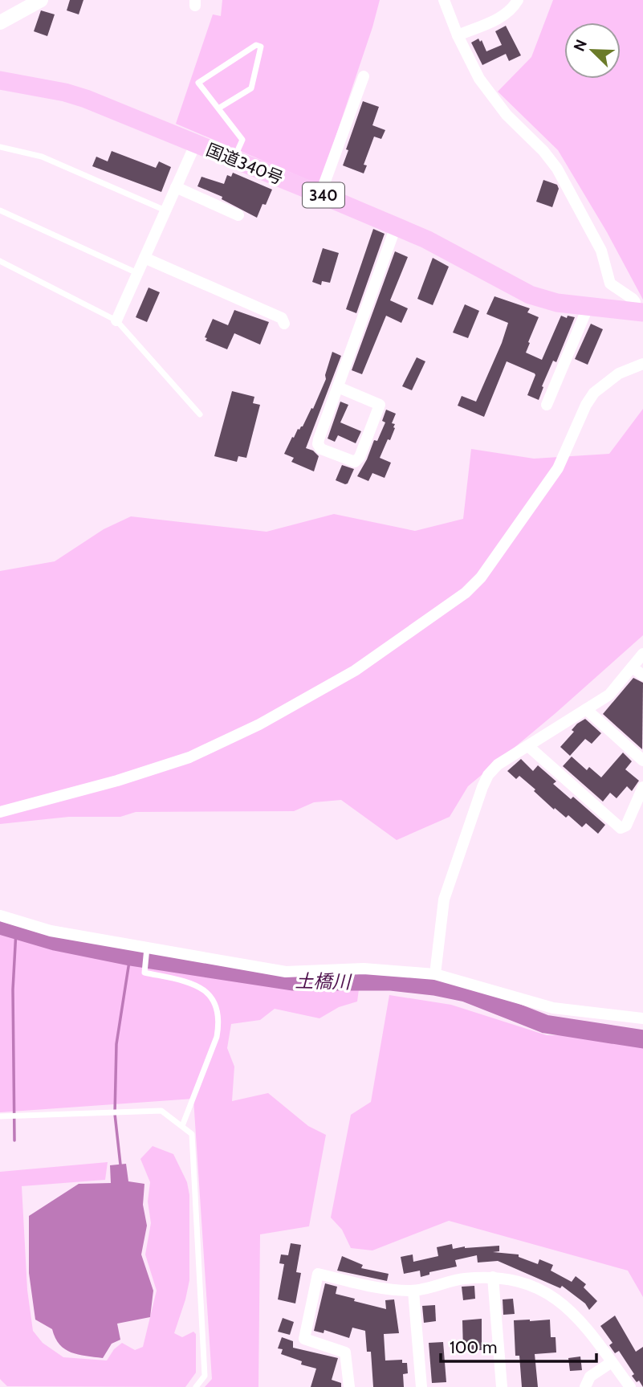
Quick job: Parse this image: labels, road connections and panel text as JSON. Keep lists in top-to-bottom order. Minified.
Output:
{"streets":{"highway":["国道340号","340"]},"water":["土橋川"],"scale_bar":"100 m","north":"top left"}
